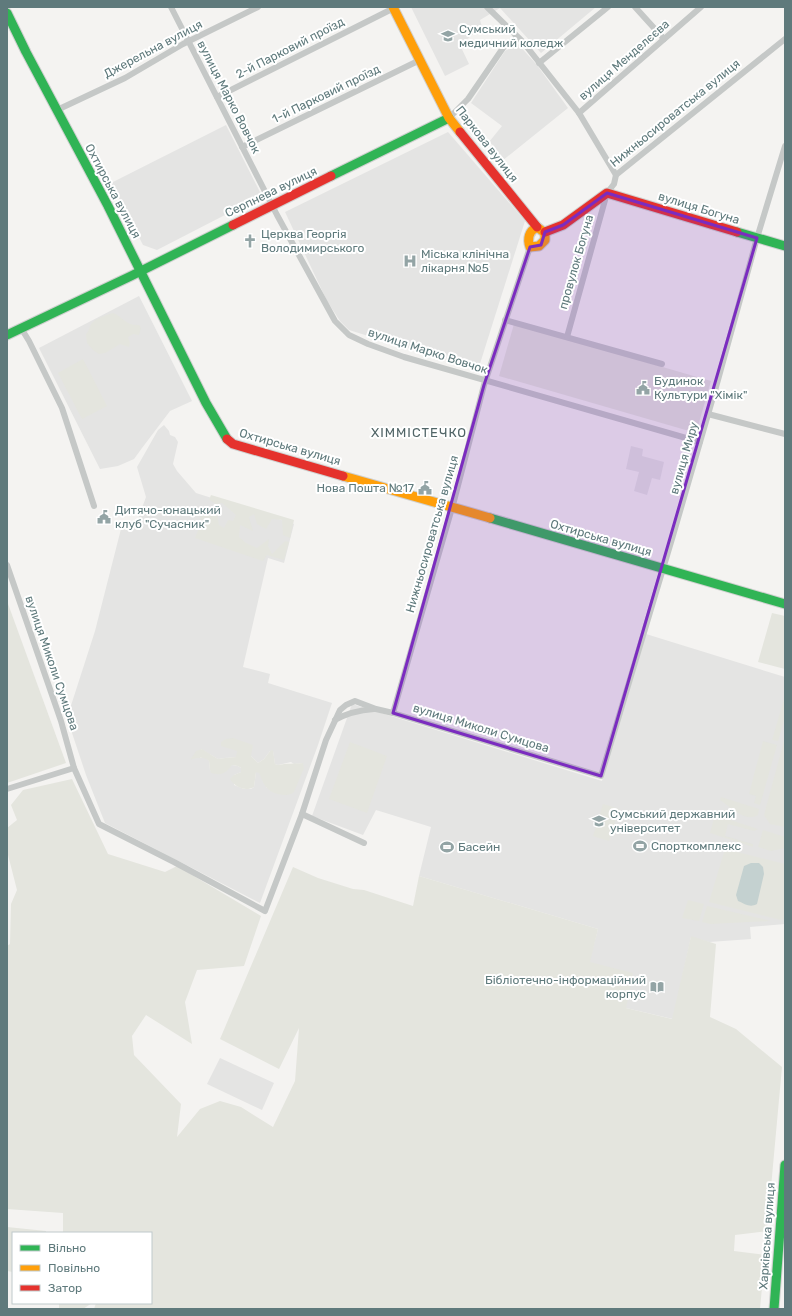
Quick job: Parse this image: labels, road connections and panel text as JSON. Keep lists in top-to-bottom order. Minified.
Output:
{"streets":{"main road":["Нижньосироватська вулиця","Паркова вулиця","Охтирська вулиця","Серпнева вулиця","вулиця Богуна","Харківська вулиця"],"street":["2-й Парковий проїзд","Джерельна вулиця","вулиця Менделєєва","1-й Парковий проїзд","вулиця Марко Вовчок","провулок Богуна","вулиця Миру","вулиця Миколи Сумцова"]},"crossings":[["2-й Парковий проїзд","вулиця Марко Вовчок"],["2-й Парковий проїзд","Паркова вулиця"],["Джерельна вулиця","вулиця Марко Вовчок"],["Джерельна вулиця","Охтирська вулиця"],["1-й Парковий проїзд","вулиця Марко Вовчок"],["1-й Парковий проїзд","Паркова вулиця"],["вулиця Марко Вовчок","Нижньосироватська вулиця"],["вулиця Марко Вовчок","Серпнева вулиця"],["вулиця Марко Вовчок","вулиця Миру"],["Нижньосироватська вулиця","Паркова вулиця"],["Нижньосироватська вулиця","Охтирська вулиця"],["Нижньосироватська вулиця","вулиця Богуна"],["Нижньосироватська вулиця","провулок Богуна"],["Нижньосироватська вулиця","вулиця Миколи Сумцова"],["Паркова вулиця","Серпнева вулиця"],["Охтирська вулиця","Серпнева вулиця"],["Охтирська вулиця","вулиця Миру"],["вулиця Богуна","провулок Богуна"],["вулиця Богуна","вулиця Миру"],["вулиця Миру","вулиця Миколи Сумцова"]],"districts":["ХІММІСТЕЧКО"],"places":{"school or university":["Сумський медичний коледж","Сумський державний університет"],"church":["Церква Георгія Володимирського"],"hospital":["Міська клінічна лікарня №5"],"public building":["Будинок Культури \"Хімік\"","Нова Пошта №17","Дитячо-юнацький клуб \"Сучасник\""],"sports":["Спорткомплекс","Басейн"],"library":["Бібліотечно-інформаційний корпус"]},"legend":["Вільно","Повільно","Затор"]}
